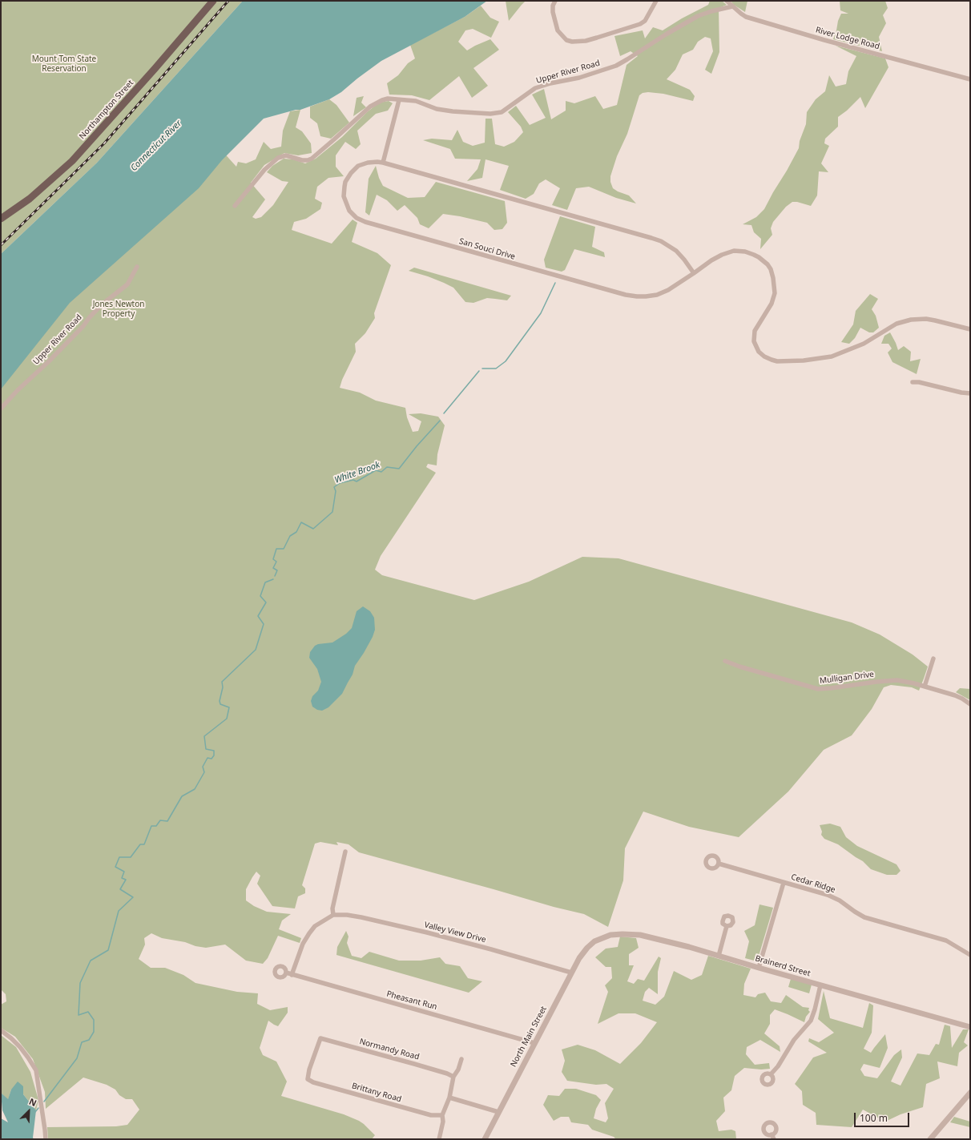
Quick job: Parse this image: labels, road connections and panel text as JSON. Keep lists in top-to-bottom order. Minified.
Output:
{"streets":{"main road":["Northampton Street"],"street":["River Lodge Road","Upper River Road","San Souci Drive","Mulligan Drive","Cedar Ridge","Valley View Drive","Brainerd Street","Pheasant Run","North Main Street","Normandy Road","Brittany Road"]},"crossings":[["River Lodge Road","Upper River Road"],["Valley View Drive","North Main Street"],["Brainerd Street","North Main Street"],["Pheasant Run","North Main Street"],["Normandy Road","Brittany Road"]],"water":["Connecticut River","White Brook"],"parks":["Mount Tom State Reservation","Jones Newton Property"],"scale_bar":"100 m","north":"top right"}
